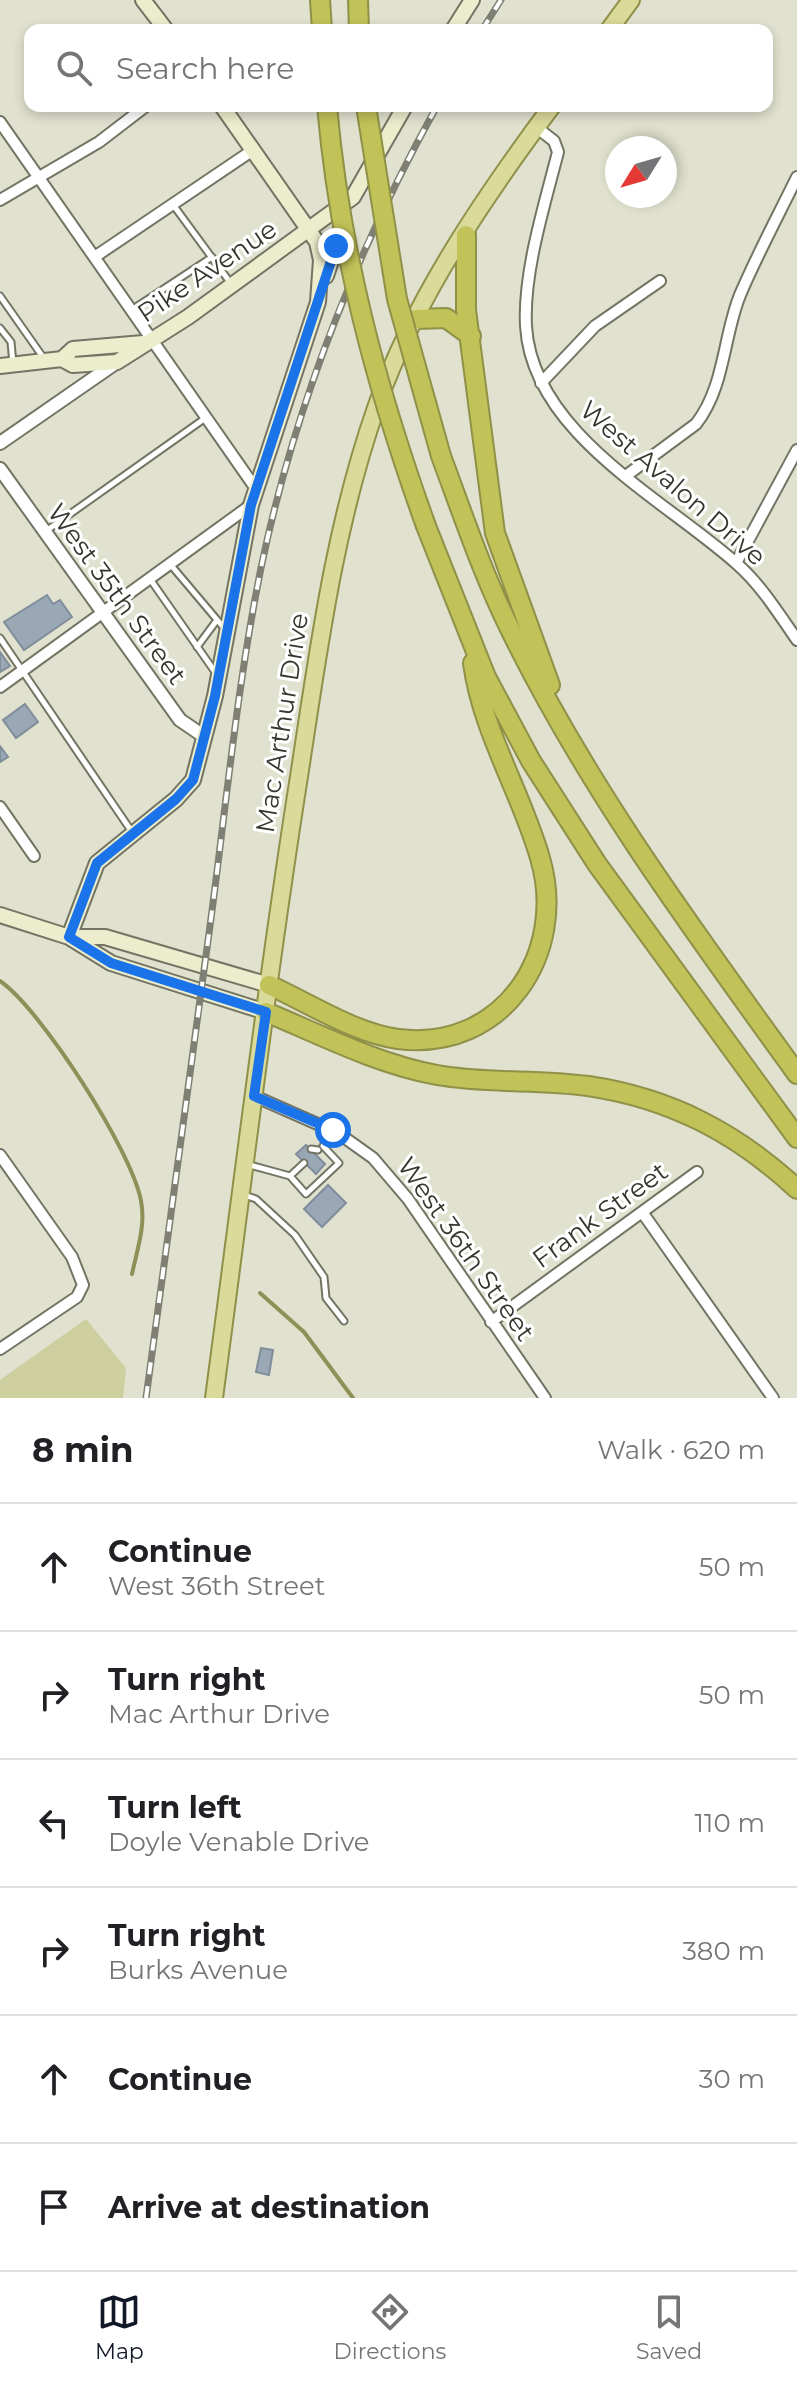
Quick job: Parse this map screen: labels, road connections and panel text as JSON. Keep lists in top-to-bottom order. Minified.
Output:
{"streets":{"main road":["Pike Avenue","Mac Arthur Drive"],"street":["West Avalon Drive","West 35th Street","Frank Street","West 36th Street"]},"crossings":[["West Avalon Drive","Mac Arthur Drive"],["Mac Arthur Drive","West 36th Street"],["Frank Street","West 36th Street"]],"north":"bottom left","page":{"search":"Search here","heading":["8 min","Walk · 620 m"],"list":[["Continue","West 36th Street","50 m"],["Turn right","Mac Arthur Drive","50 m"],["Turn left","Doyle Venable Drive","110 m"],["Turn right","Burks Avenue","380 m"],["Continue","30 m"],"Arrive at destination"],"nav":["Map","Directions","Saved"]}}
